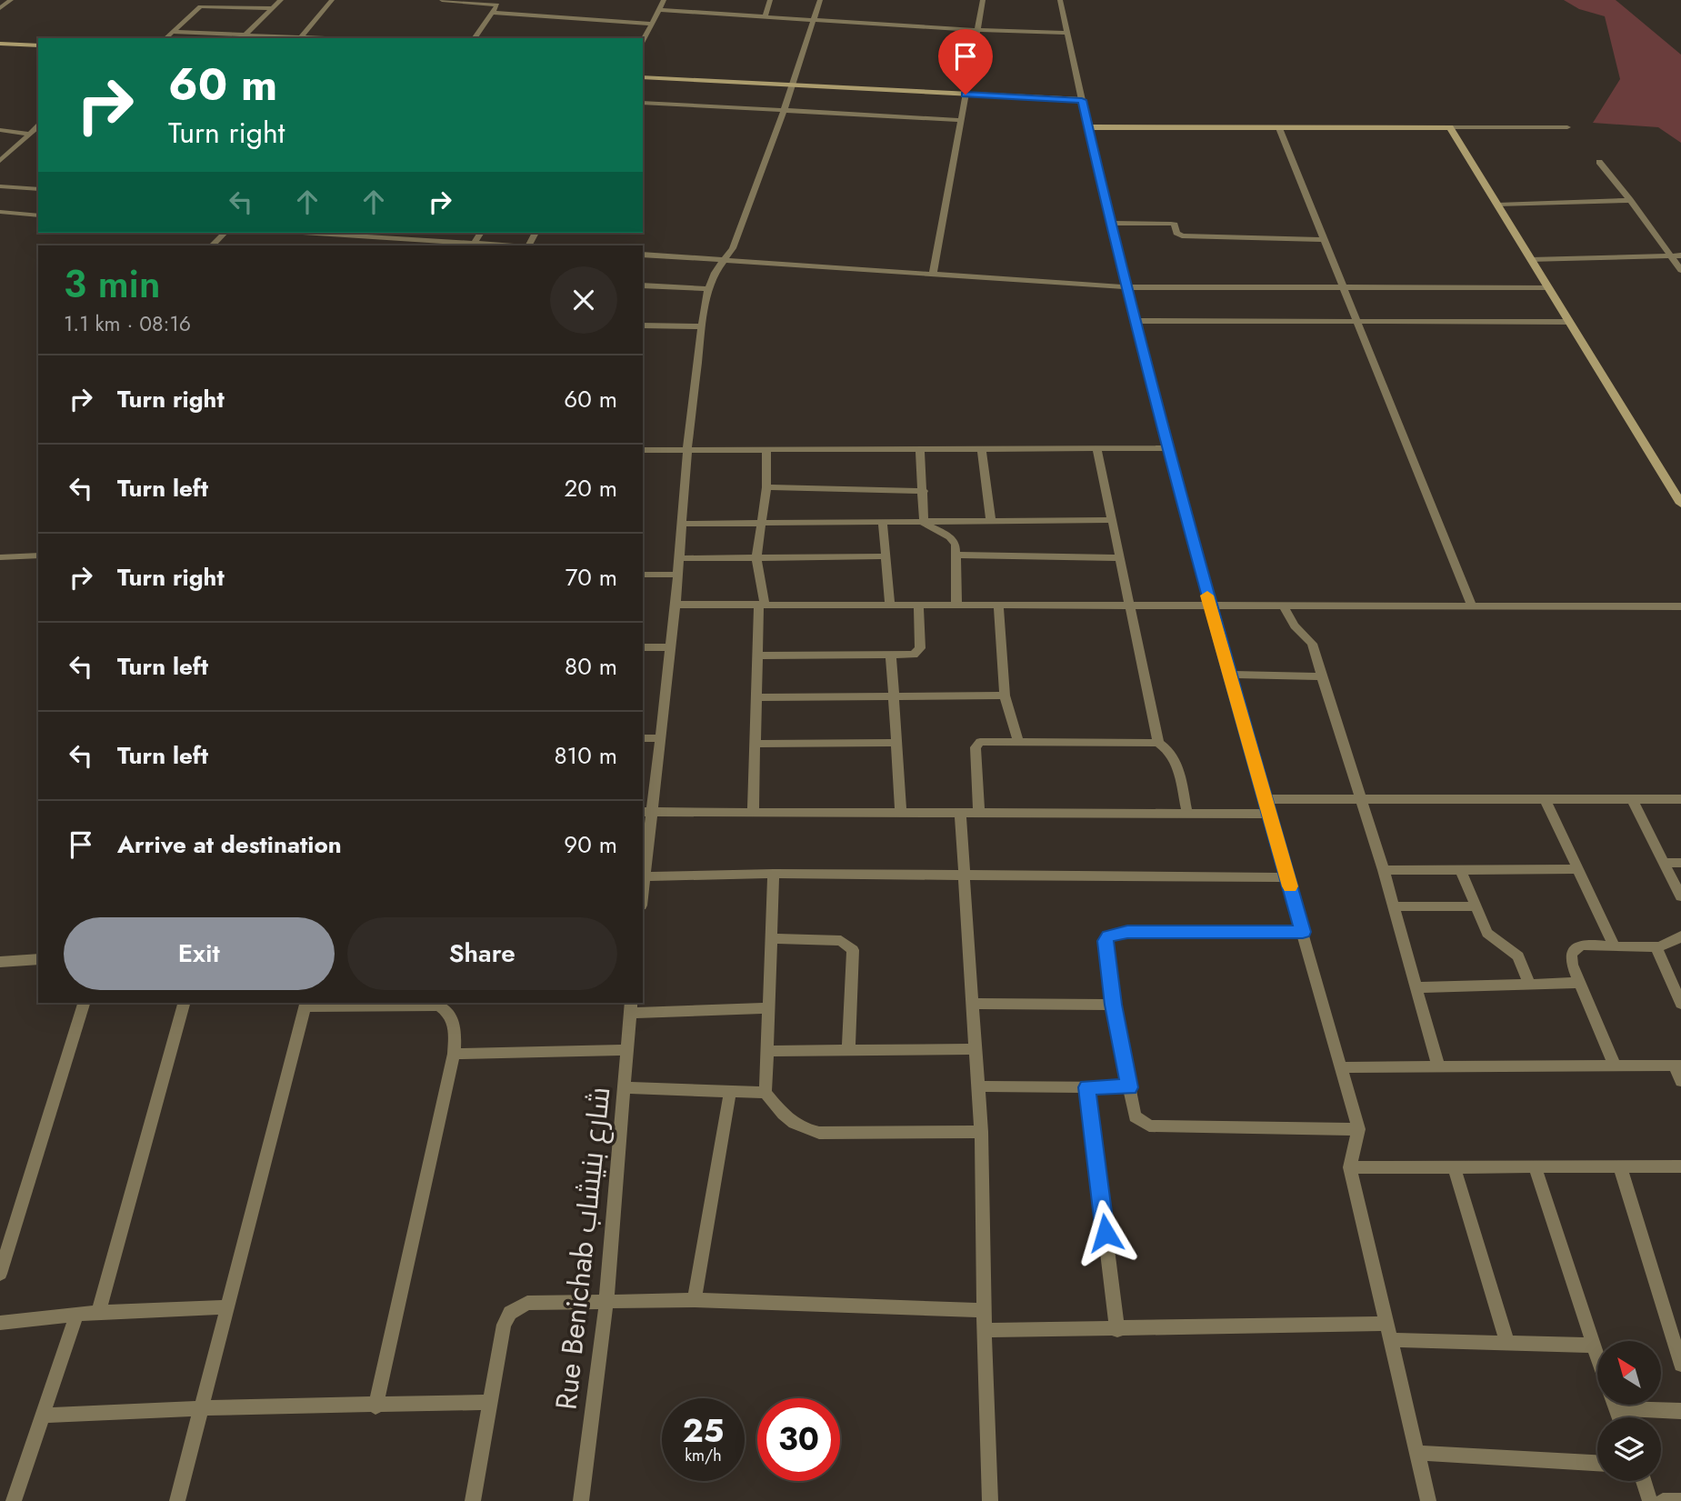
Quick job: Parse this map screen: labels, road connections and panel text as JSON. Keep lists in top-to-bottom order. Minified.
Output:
{"streets":{"street":["Rue Benichab شارع بنيشاب"]},"north":"top left","page":{"turn":["60 m","Turn right"],"heading":["3 min","1.1 km · 08:16"],"list":[{"name":"Turn right","value":"60 m"},{"name":"Turn left","value":"20 m"},{"name":"Turn right","value":"70 m"},{"name":"Turn left","value":"80 m"},{"name":"Turn left","value":"810 m"},{"name":"Arrive at destination","value":"90 m"}],"buttons":["Exit","Share"],"speed":"25 km/h","limit":"30"}}
